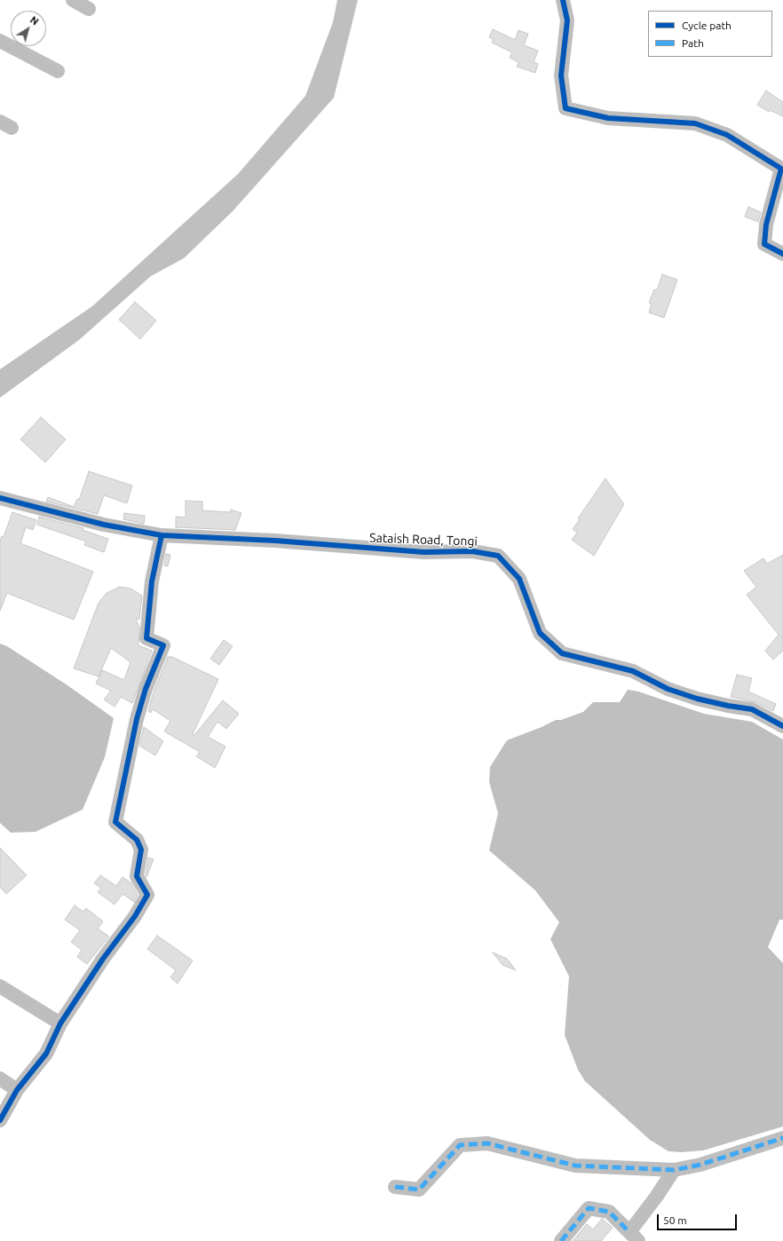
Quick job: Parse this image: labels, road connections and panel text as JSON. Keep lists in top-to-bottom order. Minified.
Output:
{"streets":{"street":["Sataish Road, Tongi"]},"legend":["Cycle path","Path"],"scale_bar":"50 m","north":"top right"}
